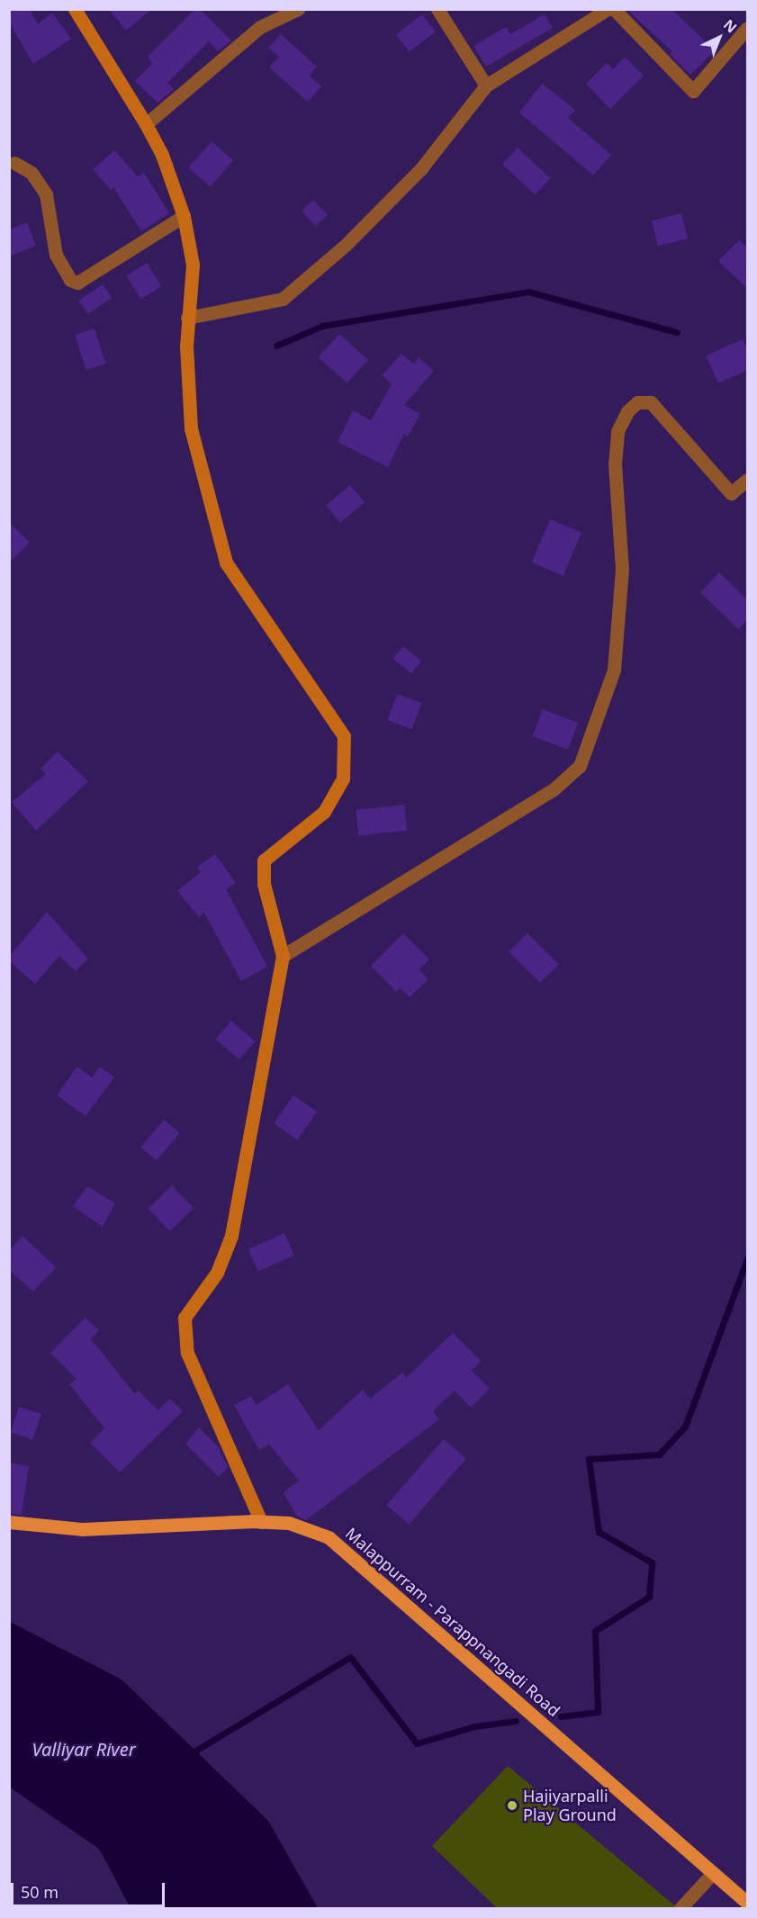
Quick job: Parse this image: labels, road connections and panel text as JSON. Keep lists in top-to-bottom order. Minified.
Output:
{"streets":{"main road":["Malappurram - Parappnangadi Road"]},"water":["Valliyar River"],"places":["Hajiyarpalli Play Ground"],"scale_bar":"50 m","north":"top right"}
